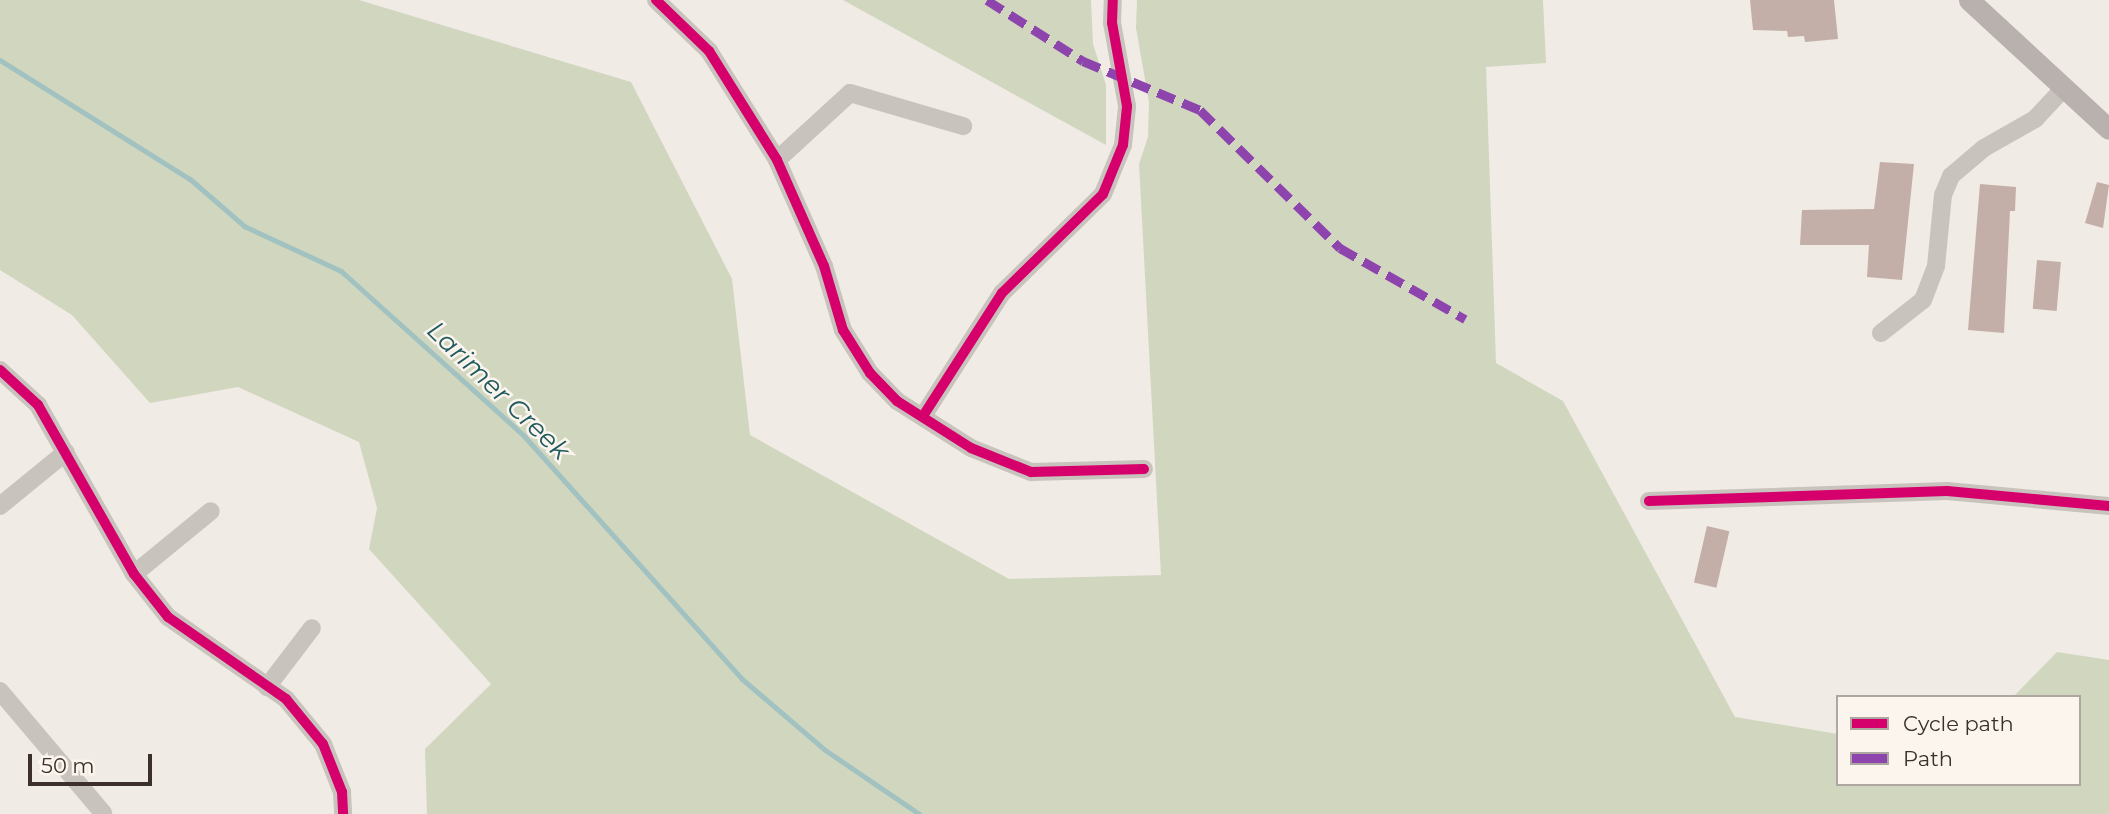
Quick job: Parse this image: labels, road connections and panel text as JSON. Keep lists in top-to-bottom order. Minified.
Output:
{"water":["Larimer Creek"],"legend":["Cycle path","Path"],"scale_bar":"50 m"}
